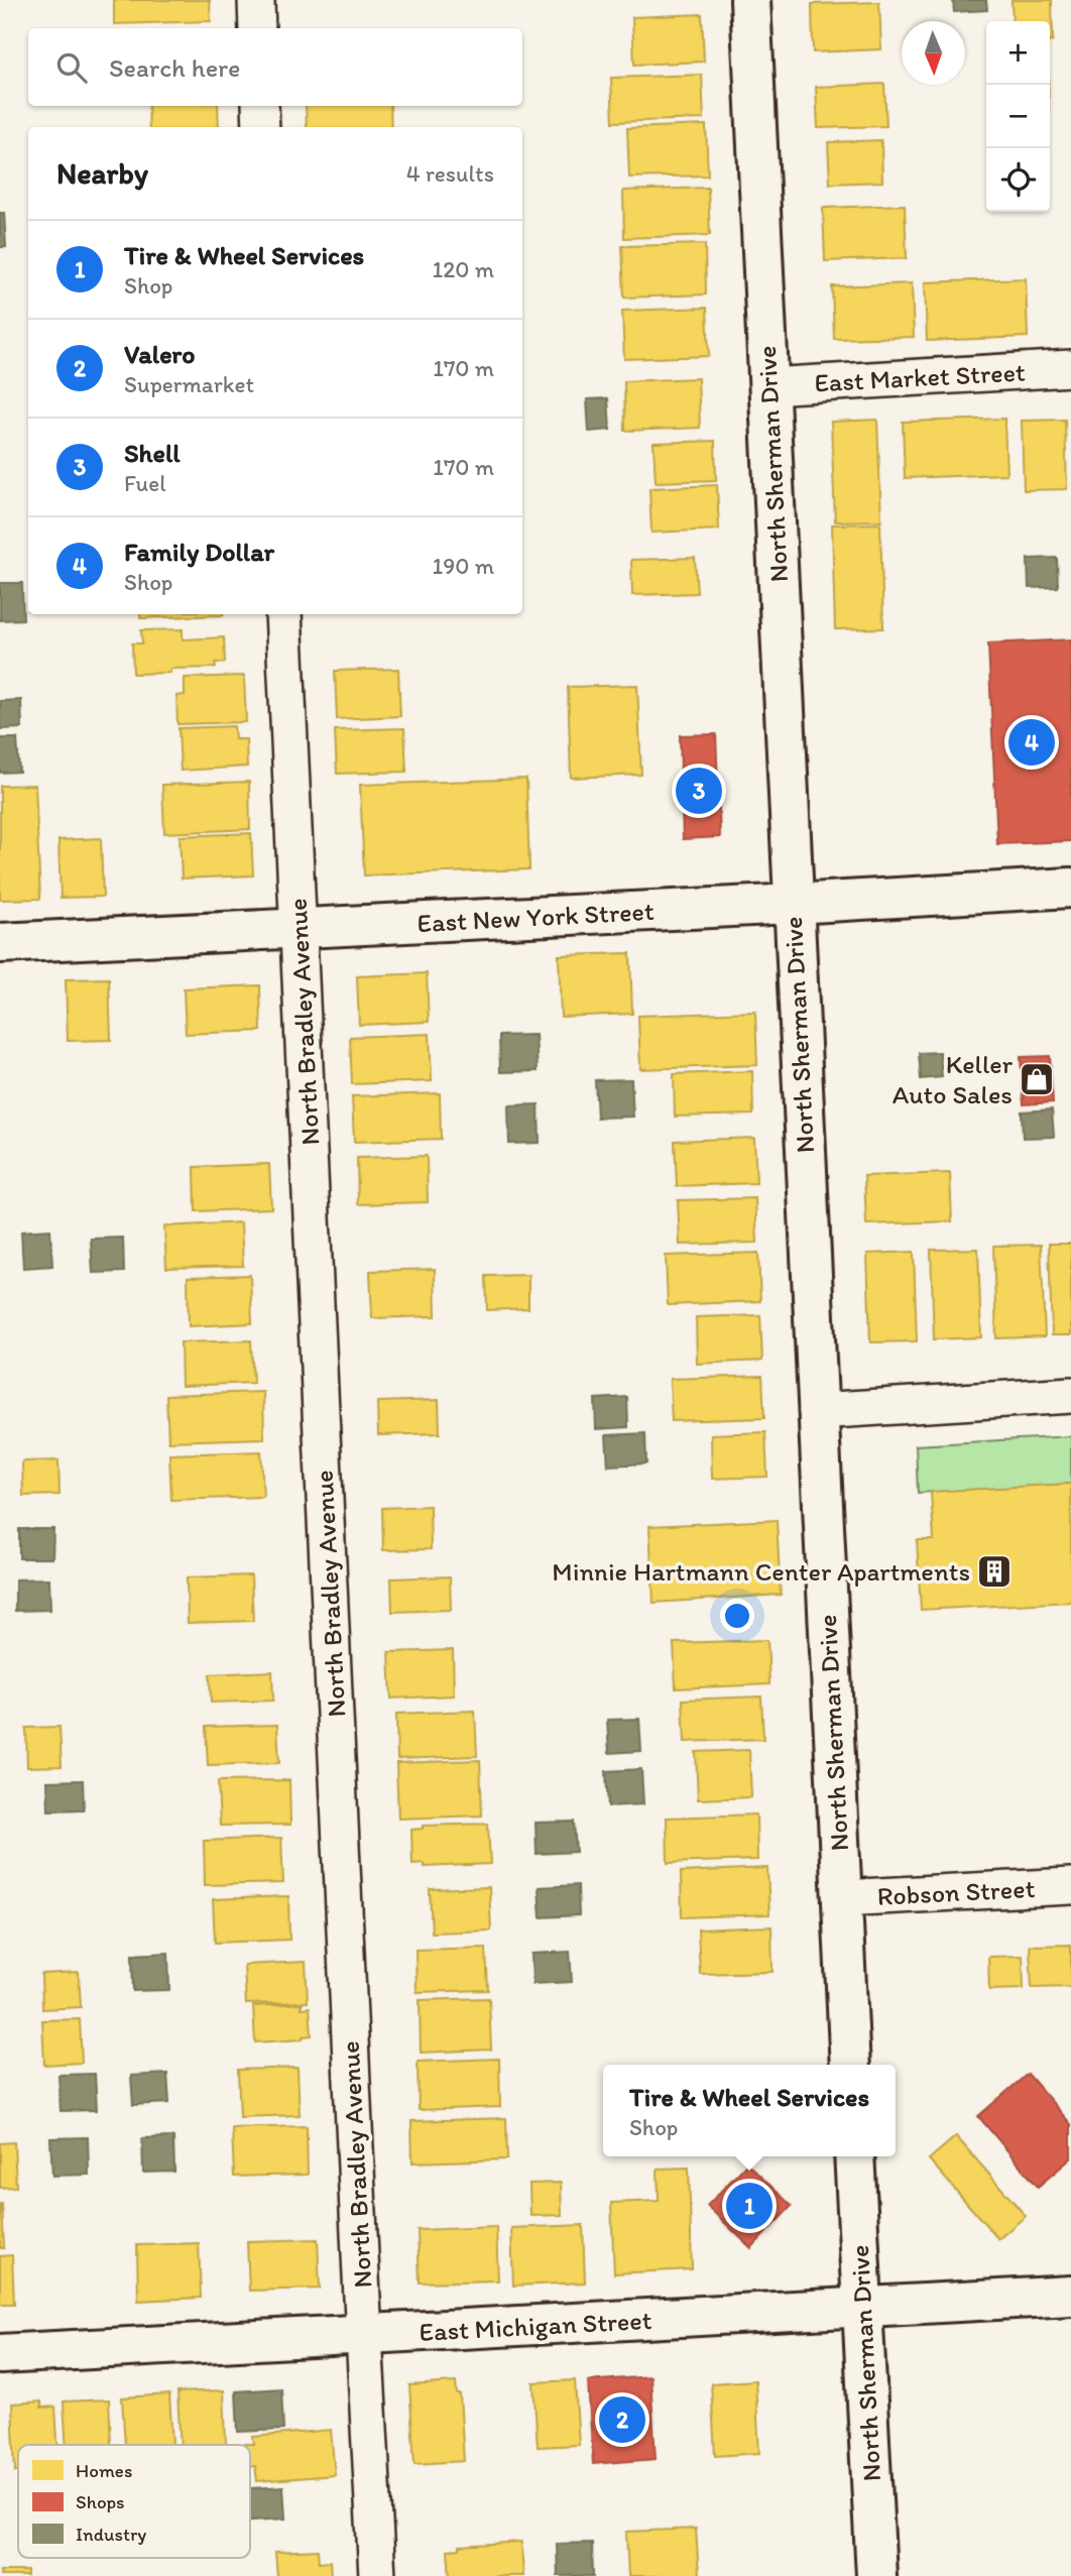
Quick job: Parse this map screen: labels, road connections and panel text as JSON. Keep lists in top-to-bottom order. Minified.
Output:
{"streets":{"main road":["North Sherman Drive","East New York Street","East Michigan Street"],"street":["East Market Street","North Bradley Avenue","Robson Street"]},"crossings":[["East Market Street","North Sherman Drive"],["North Sherman Drive","East New York Street"],["North Sherman Drive","Robson Street"],["North Sherman Drive","East Michigan Street"],["East New York Street","North Bradley Avenue"],["North Bradley Avenue","East Michigan Street"]],"places":{"shop":["Keller Auto Sales"],"building":["Minnie Hartmann Center Apartments"]},"legend":["Homes","Shops","Industry"],"north":"bottom","page":{"map_buttons":["+","−"],"search":"Search here","heading":["Nearby","4 results"],"list":[{"mark":"1","name":"Tire & Wheel Services","note":"Shop","value":"120 m"},{"mark":"2","name":"Valero","note":"Supermarket","value":"170 m"},{"mark":"3","name":"Shell","note":"Fuel","value":"170 m"},{"mark":"4","name":"Family Dollar","note":"Shop","value":"190 m"}],"pins":["4","3","1","2"],"popup":["Tire & Wheel Services","Shop"]}}
